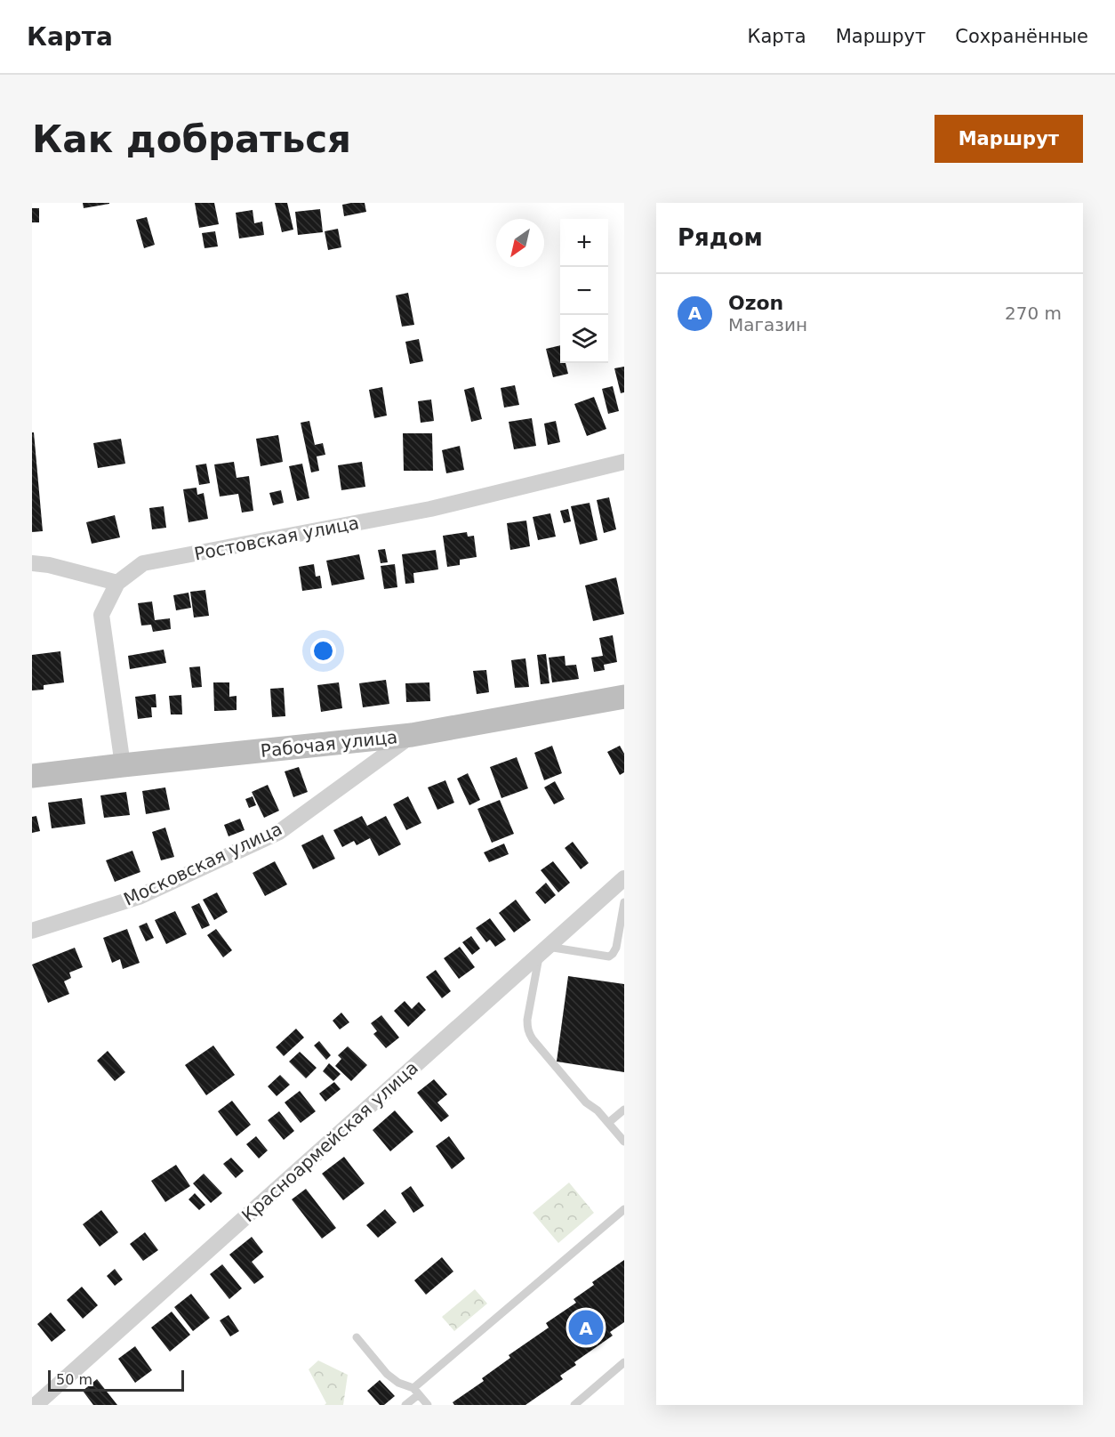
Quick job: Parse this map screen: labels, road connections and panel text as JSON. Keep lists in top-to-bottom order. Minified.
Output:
{"streets":{"street":["Ростовская улица","Рабочая улица","Московская улица","Красноармейская улица"]},"crossings":[["Ростовская улица","Рабочая улица"],["Рабочая улица","Московская улица"]],"scale_bar":"50 m","north":"bottom left","page":{"header":"Карта","nav":["Карта","Маршрут","Сохранённые"],"buttons":"Маршрут","title":"Как добраться","heading":"Рядом","map_buttons":["+","−"],"list":[{"mark":"A","name":"Ozon","note":"Магазин","value":"270 m"}],"pins":"A","scale":"50 m"}}
